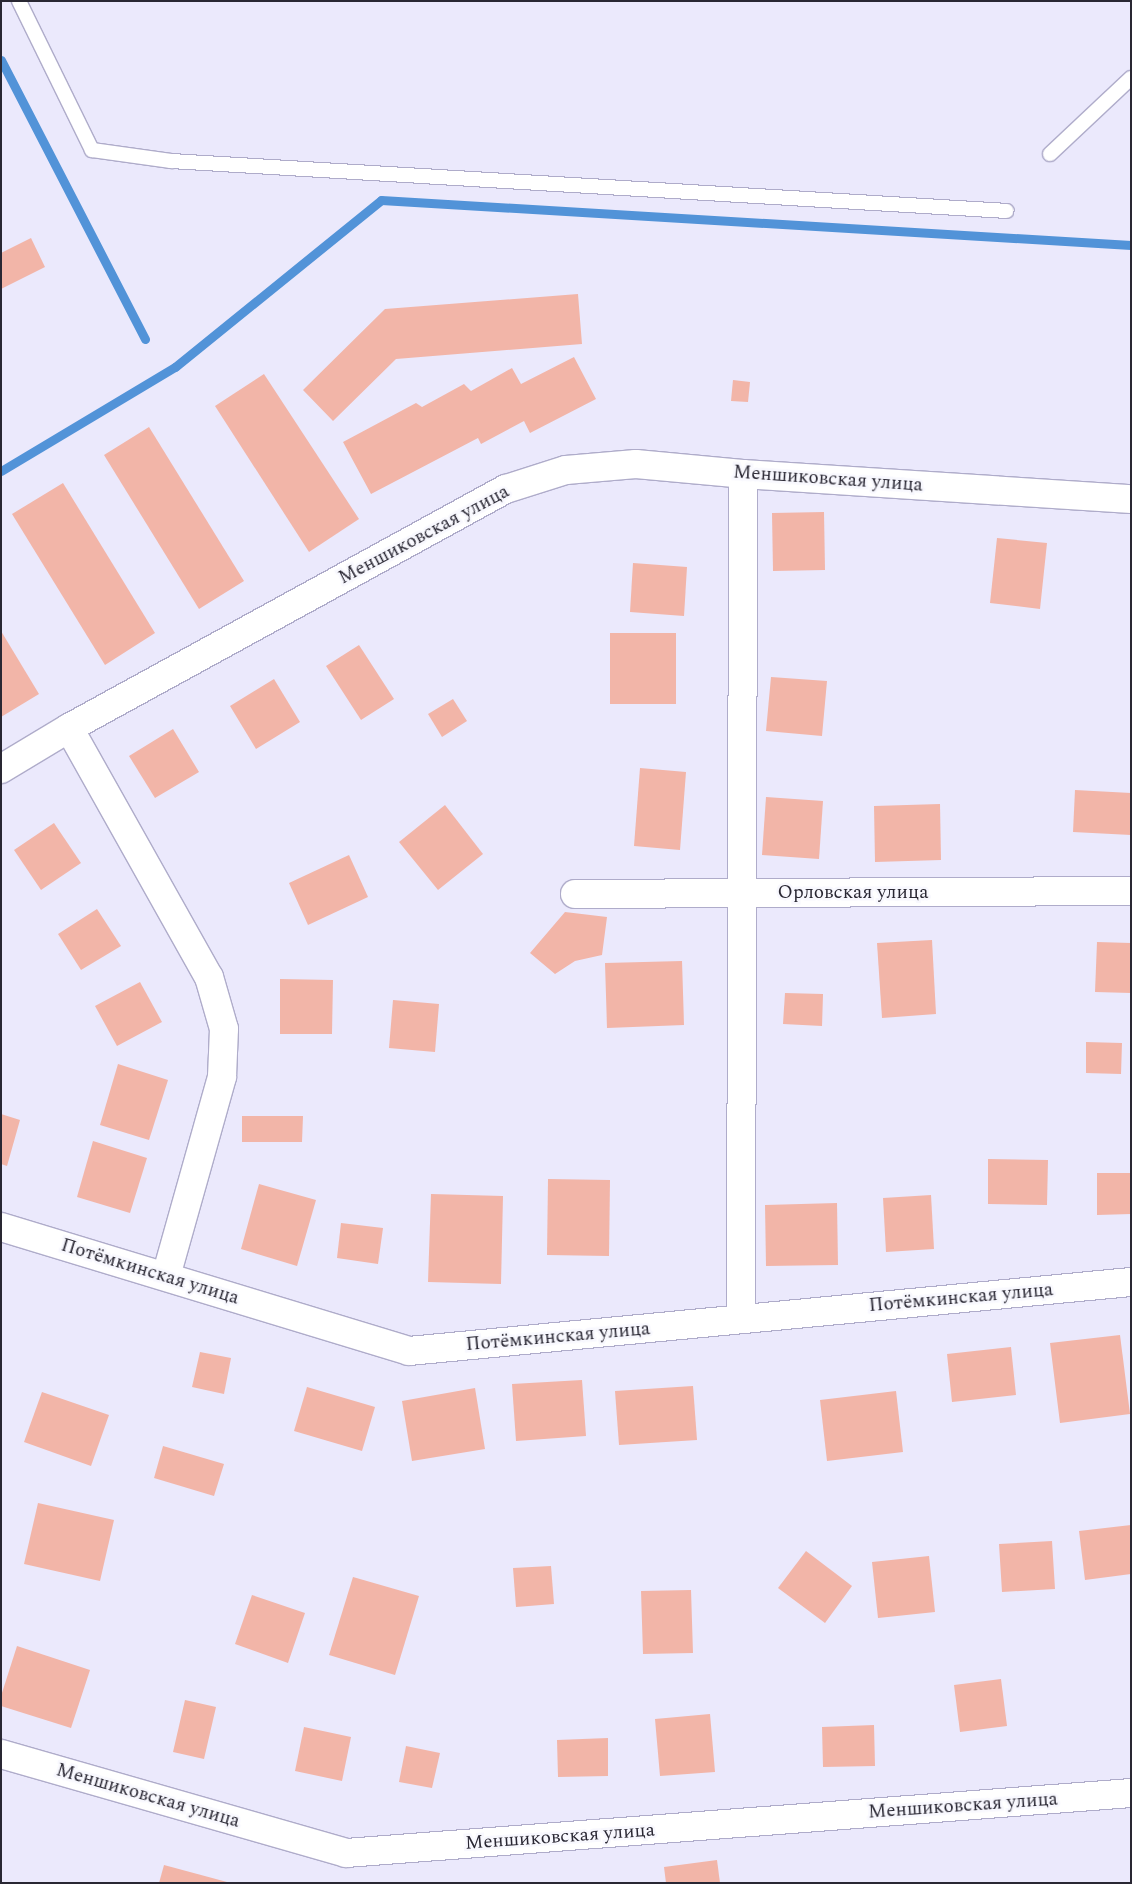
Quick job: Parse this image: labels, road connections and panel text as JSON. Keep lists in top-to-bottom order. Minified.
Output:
{"streets":{"street":["Меншиковская улица","Орловская улица","Потёмкинская улица"]}}
